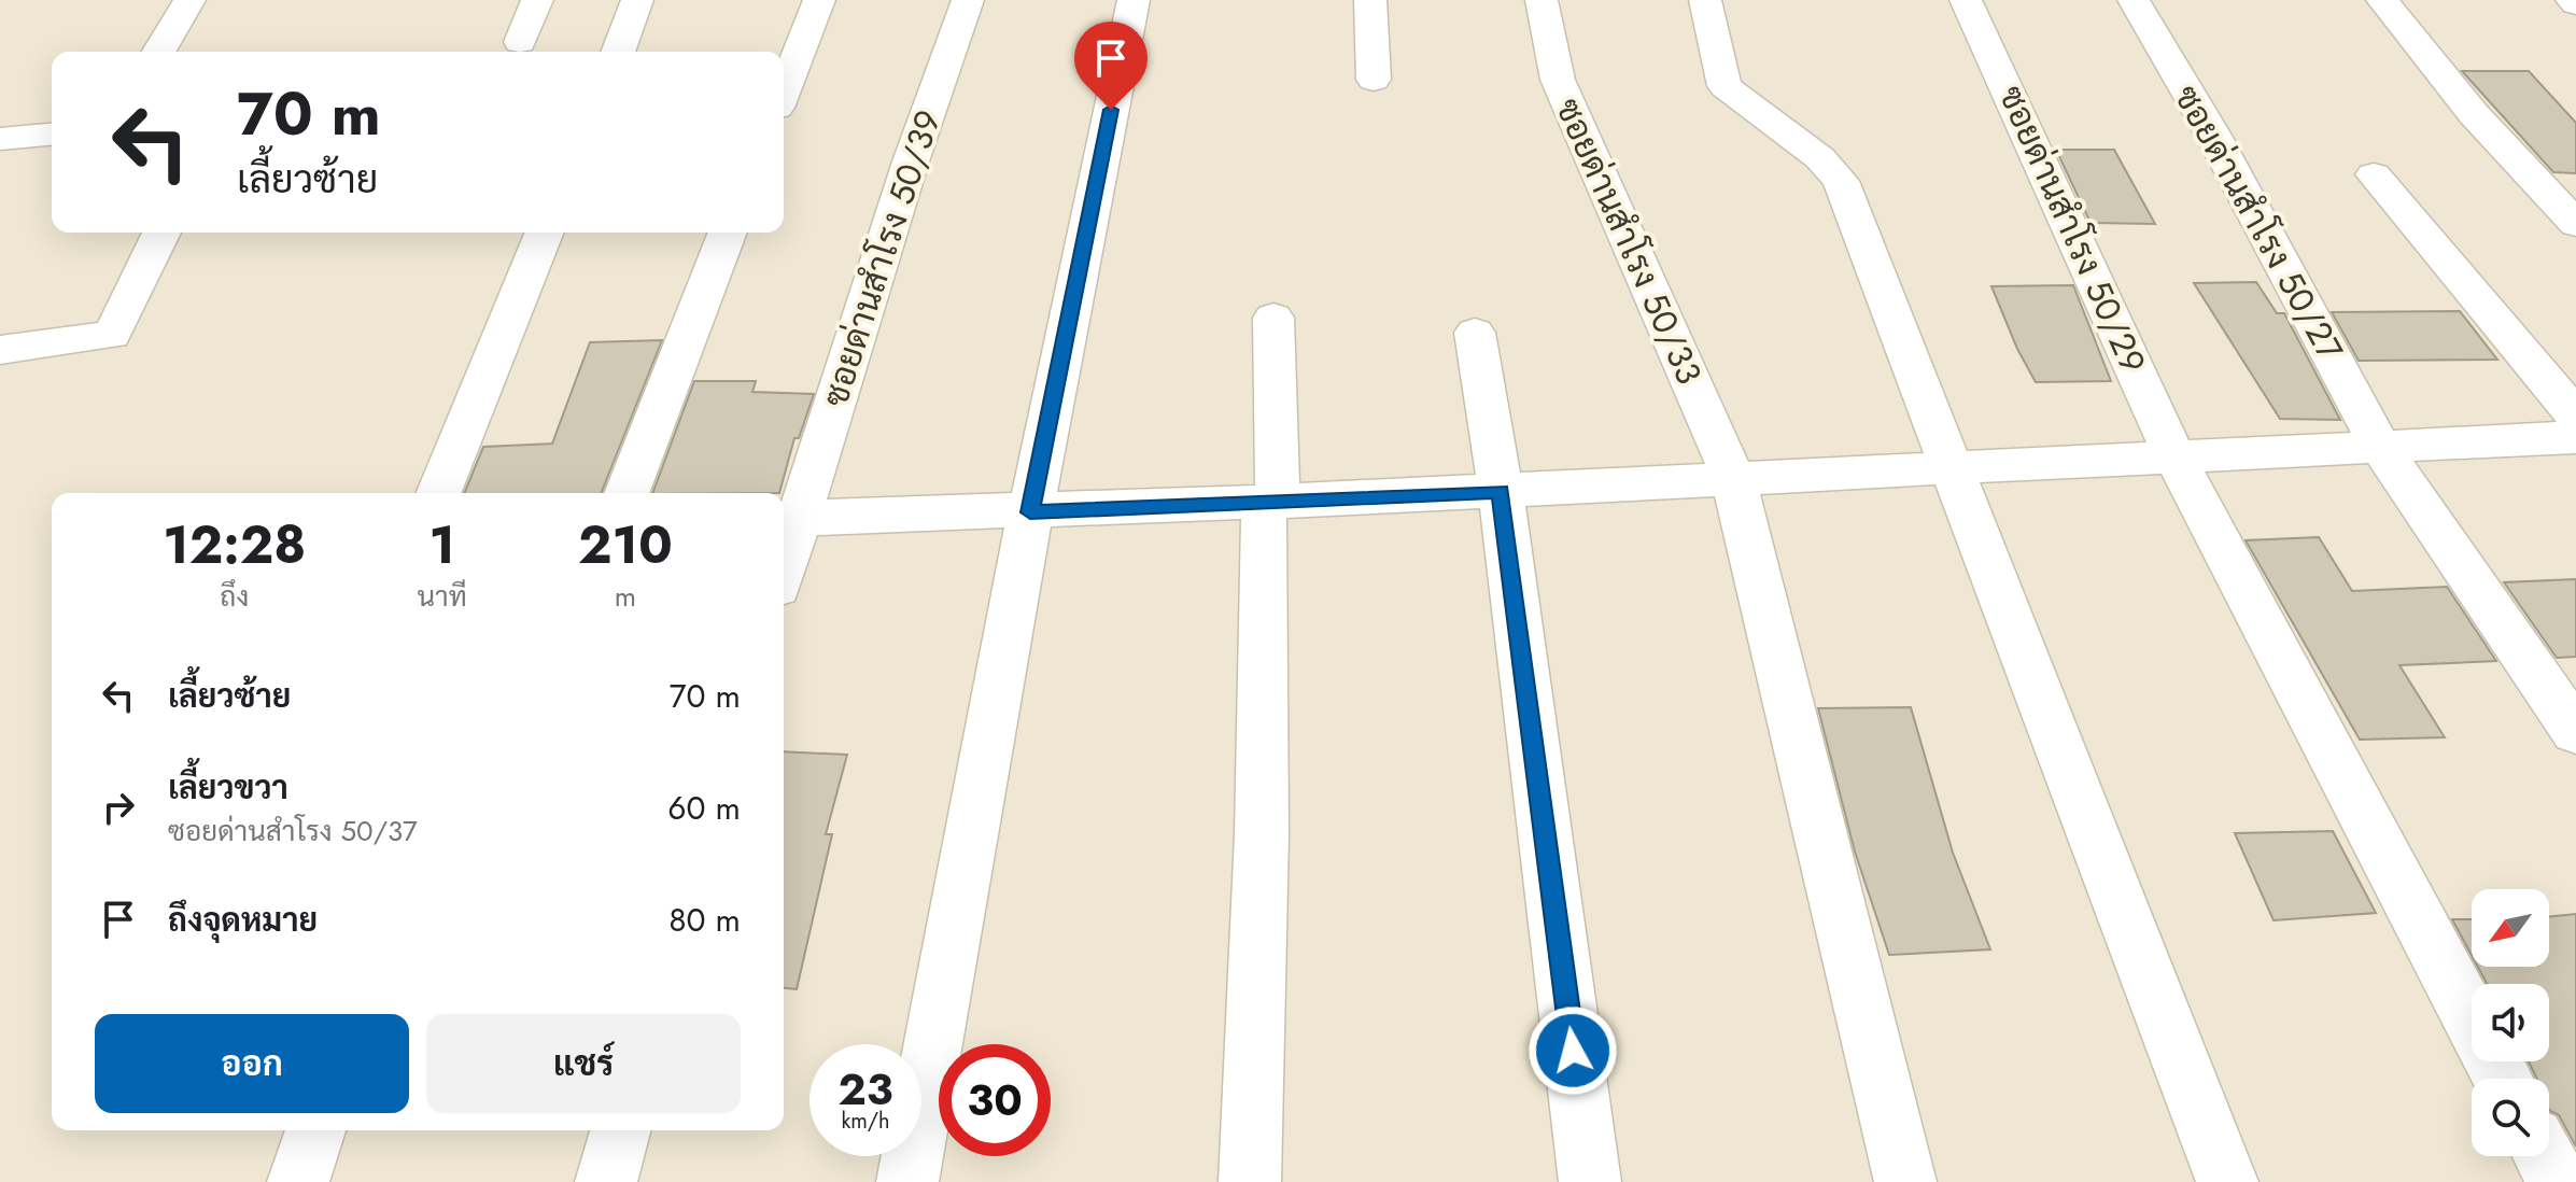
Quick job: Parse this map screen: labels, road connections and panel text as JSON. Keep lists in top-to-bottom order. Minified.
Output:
{"streets":{"street":["ซอยด่านสำโรง 50/27","ซอยด่านสำโรง 50/29","ซอยด่านสำโรง 50/33","ซอยด่านสำโรง 50/39"]},"north":"bottom left","page":{"turn":["70 m","เลี้ยวซ้าย"],"eta":["12:28","ถึง","1","นาที","210","m"],"list":[{"name":"เลี้ยวซ้าย","value":"70 m"},{"name":"เลี้ยวขวา","note":"ซอยด่านสำโรง 50/37","value":"60 m"},{"name":"ถึงจุดหมาย","value":"80 m"}],"buttons":["ออก","แชร์"],"speed":"23 km/h","limit":"30"}}
